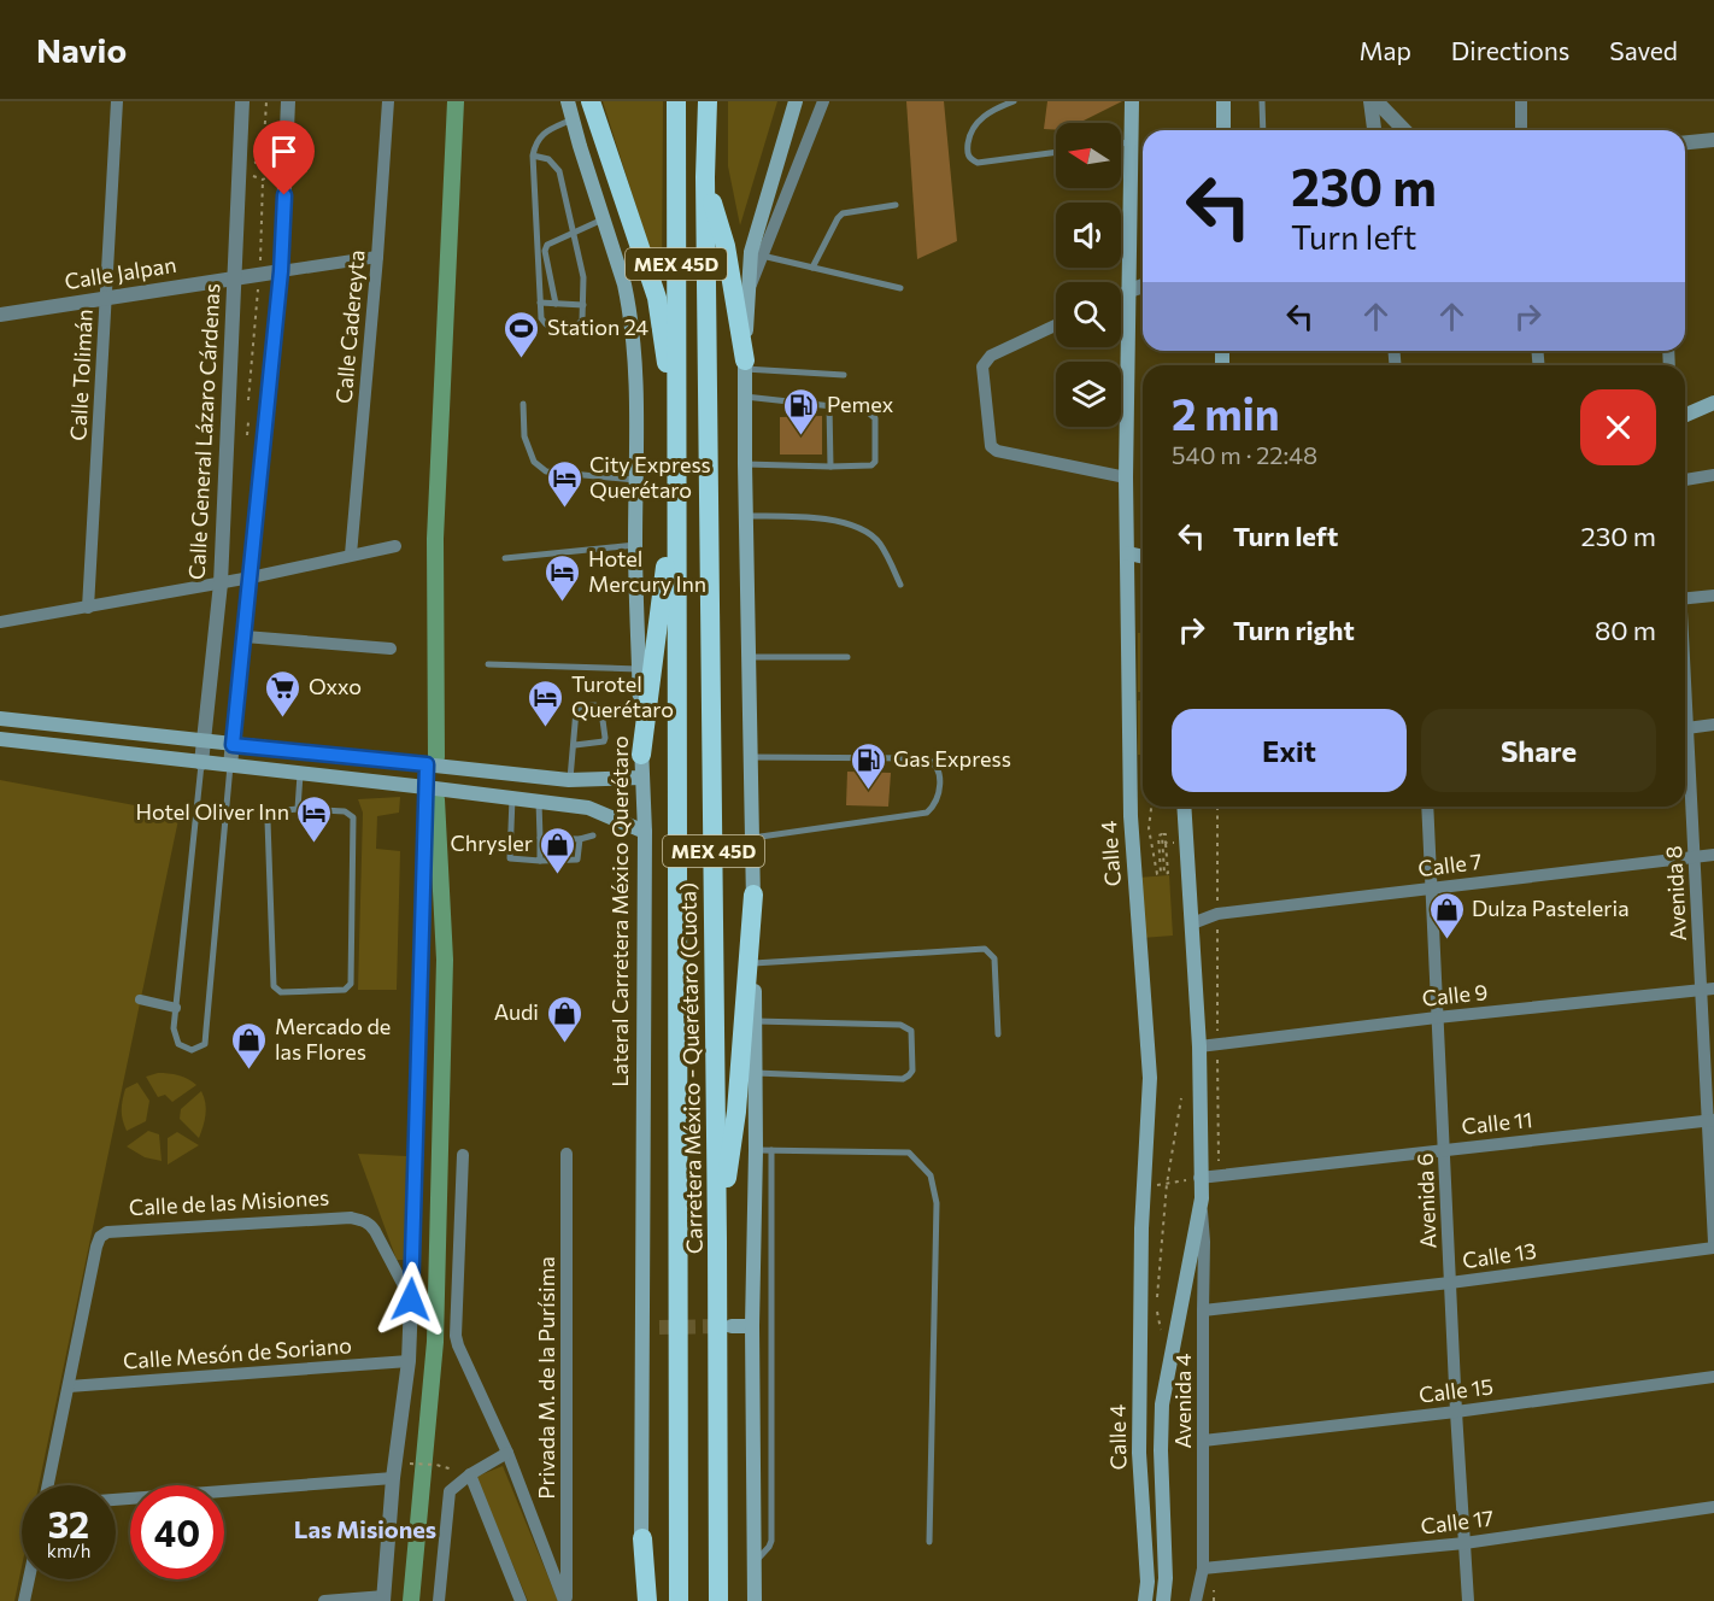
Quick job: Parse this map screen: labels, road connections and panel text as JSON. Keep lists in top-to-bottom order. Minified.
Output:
{"streets":{"highway":["MEX 45D","Carretera México - Querétaro (Cuota)"],"main road":["Calle 4","Lateral Carretera México Querétaro"],"street":["Calle Jalpan","Calle Cadereyta","Calle Tolimán","Calle General Lázaro Cárdenas","Calle 7","Avenida 8","Calle 9","Calle 11","Avenida 6","Calle de las Misiones","Calle 13","Calle Mesón de Soriano","Privada M. de la Purísima","Calle 15","Avenida 4","Calle 17"]},"crossings":[["Calle Jalpan","Calle Cadereyta"],["Calle Jalpan","Calle Tolimán"],["Calle Jalpan","Calle General Lázaro Cárdenas"],["Calle 4","Calle 7"],["Calle 4","Calle 9"],["Calle 4","Calle 11"],["Calle 4","Avenida 4"],["Calle 7","Avenida 8"],["Calle 7","Avenida 6"],["Avenida 8","Calle 9"],["Avenida 8","Calle 11"],["Avenida 8","Calle 13"],["Calle 9","Avenida 6"],["Calle 11","Avenida 6"],["Avenida 6","Calle 13"],["Avenida 6","Calle 15"],["Avenida 6","Calle 17"],["Calle de las Misiones","Calle Mesón de Soriano"],["Calle 13","Avenida 4"],["Calle 15","Avenida 4"],["Avenida 4","Calle 17"]],"districts":["Las Misiones"],"places":{"sports":["Station 24"],"fuel station":["Pemex","Gas Express"],"hotel":["City Express Querétaro","Hotel Mercury Inn","Turotel Querétaro","Hotel Oliver Inn"],"supermarket":["Oxxo"],"shop":["Chrysler","Dulza Pasteleria","Audi","Mercado de las Flores"]},"north":"left","page":{"header":"Navio","nav":["Map","Directions","Saved"],"turn":["230 m","Turn left"],"heading":["2 min","540 m · 22:48"],"list":[{"name":"Turn left","value":"230 m"},{"name":"Turn right","value":"80 m"}],"buttons":["Exit","Share"],"speed":"32 km/h","limit":"40"}}
